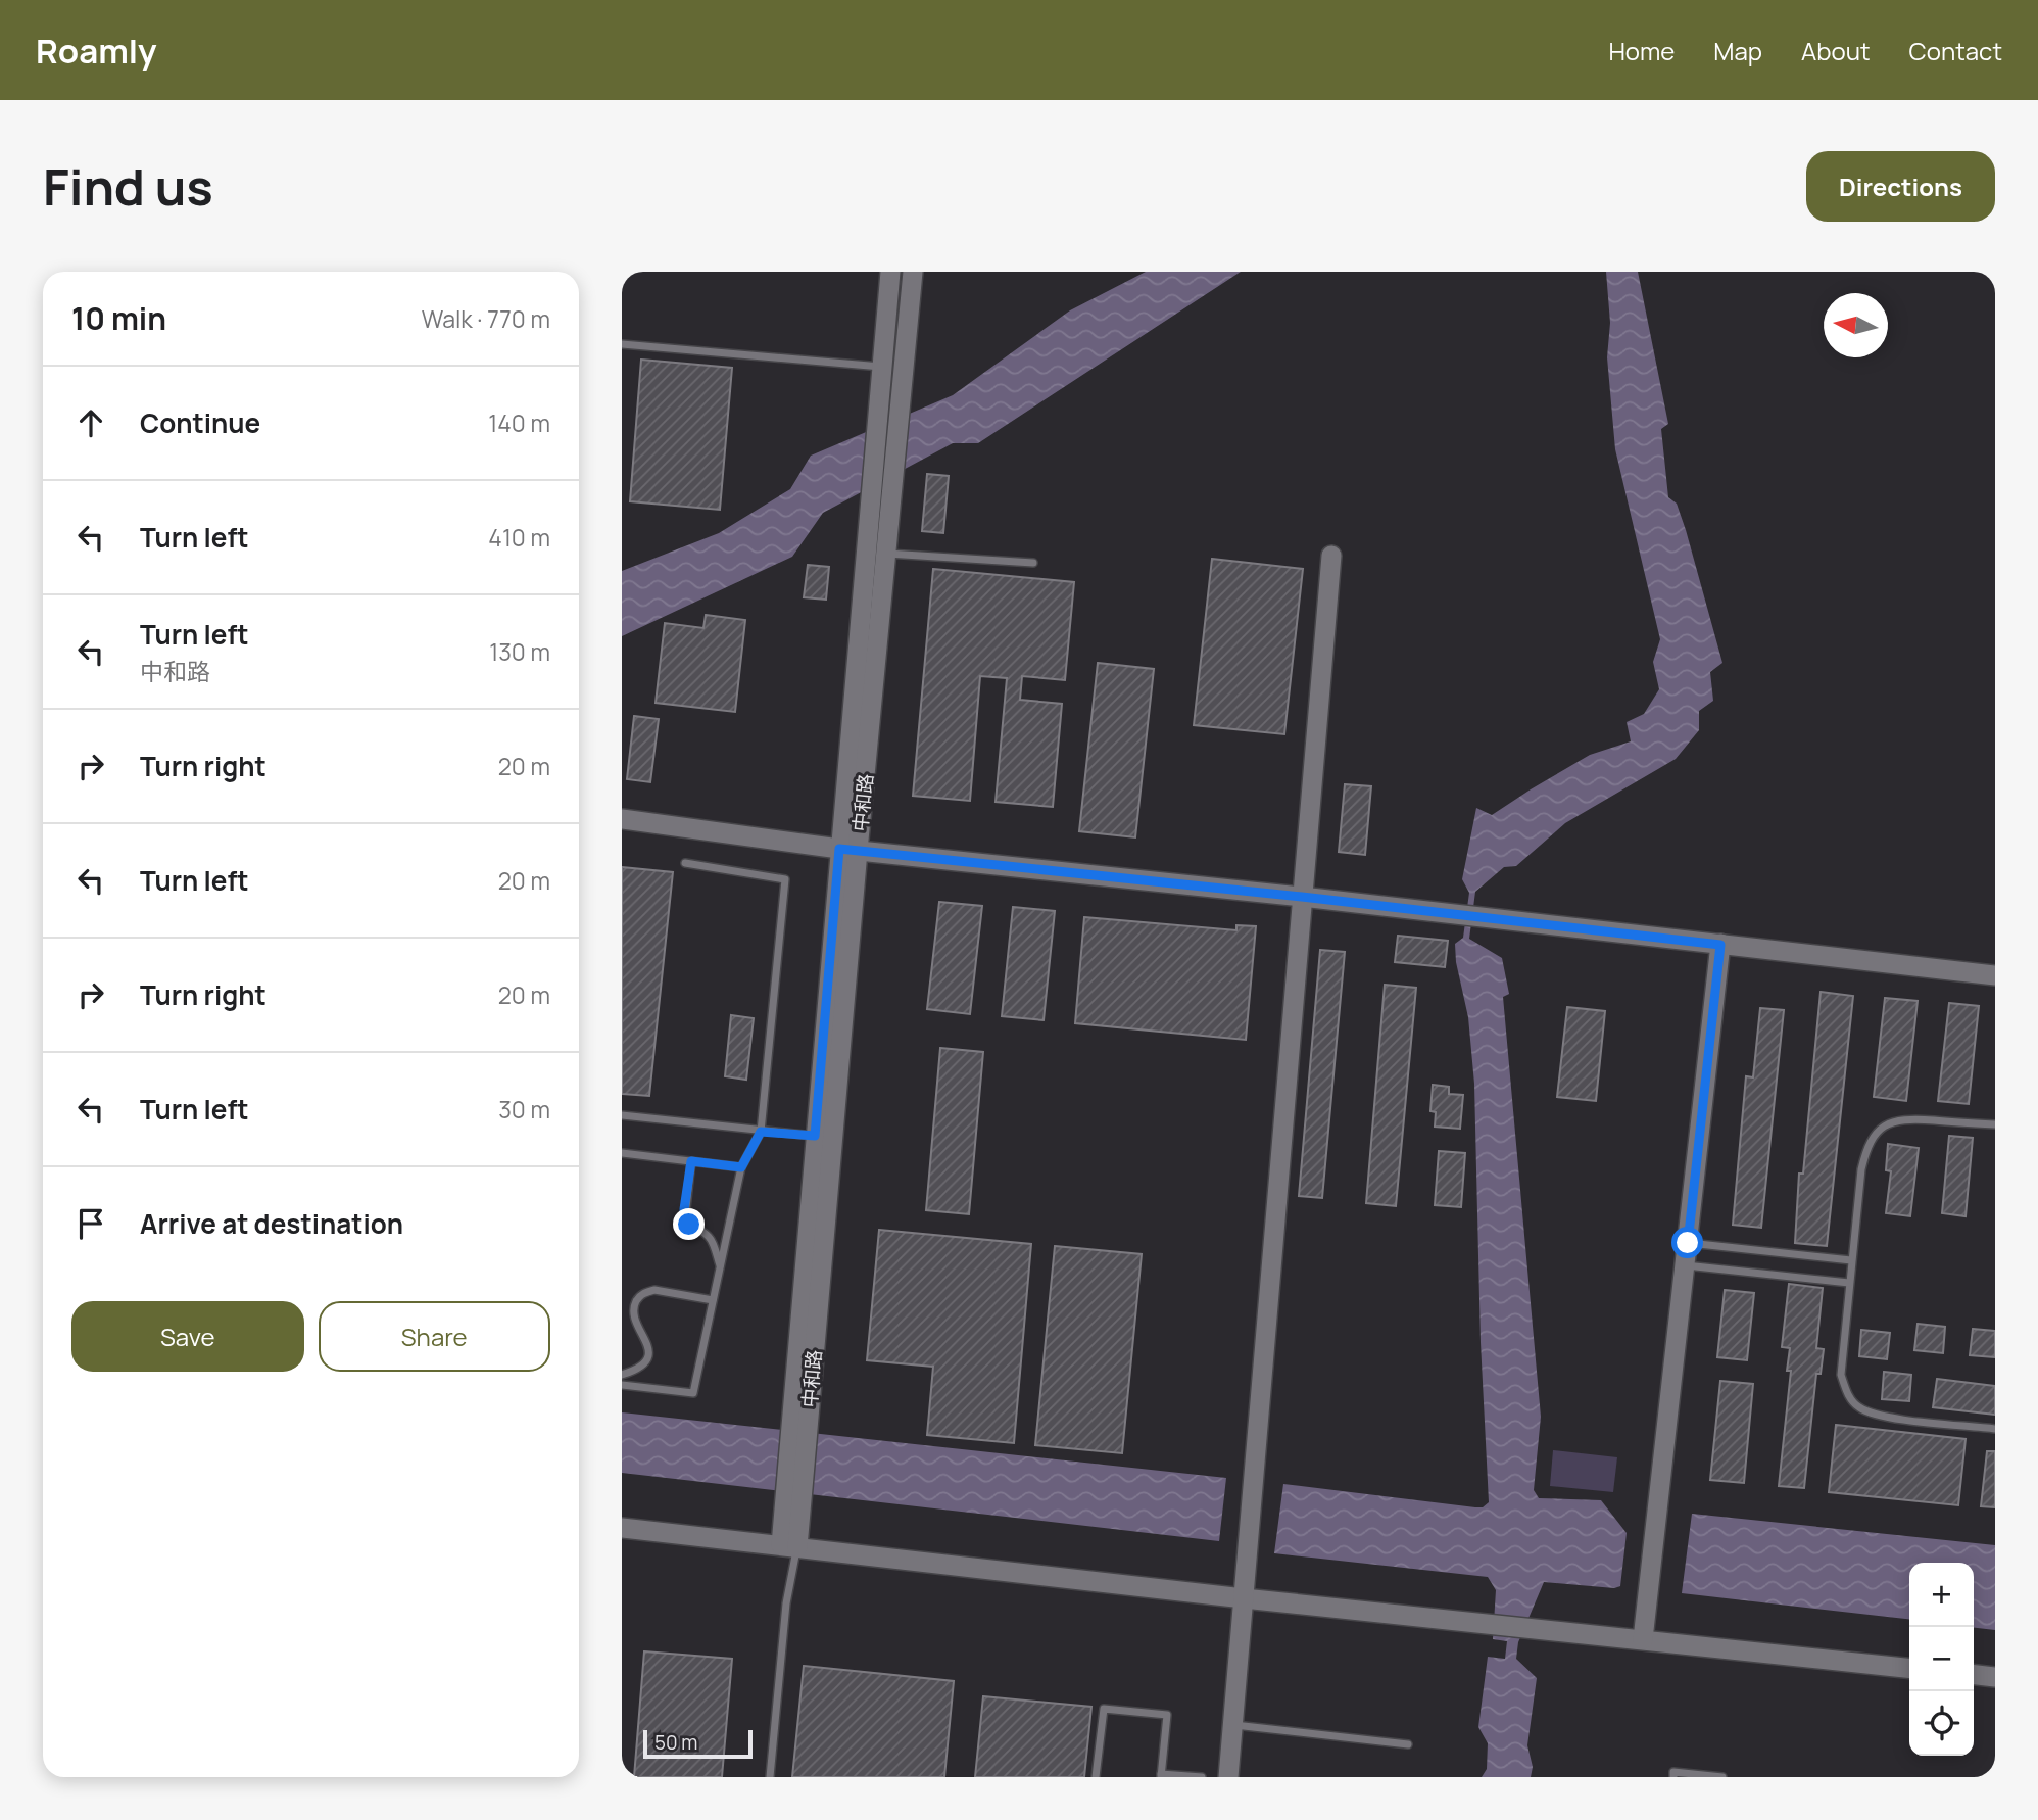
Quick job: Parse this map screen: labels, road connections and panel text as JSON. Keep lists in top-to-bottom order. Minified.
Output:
{"streets":{"main road":["中和路"]},"scale_bar":"50 m","north":"left","page":{"header":"Roamly","nav":["Home","Map","About","Contact"],"buttons":["Directions",["Save","Share"]],"title":"Find us","heading":["10 min","Walk · 770 m"],"list":[["Continue","140 m"],["Turn left","410 m"],["Turn left","中和路","130 m"],["Turn right","20 m"],["Turn left","20 m"],["Turn right","20 m"],["Turn left","30 m"],"Arrive at destination"],"map_buttons":["+","−"],"scale":"50 m"}}
